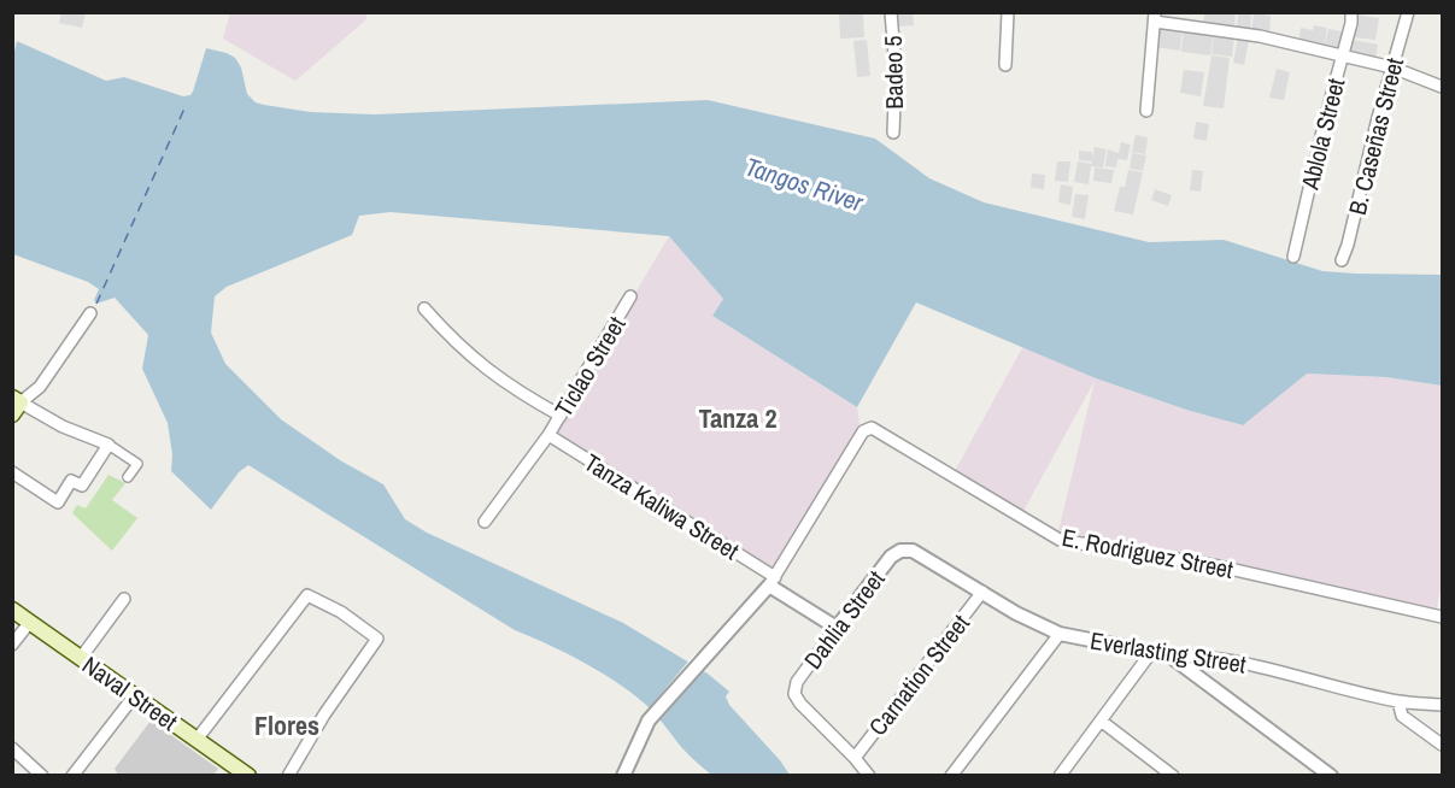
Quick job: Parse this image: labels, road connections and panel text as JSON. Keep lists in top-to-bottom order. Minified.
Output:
{"streets":{"main road":["Naval Street"],"street":["Badeo 5","Ablola Street","B. Caseñas Street","Ticlao Street","Tanza Kaliwa Street","E. Rodriguez Street","Dahlia Street","Everlasting Street","Carnation Street"]},"crossings":[["Ticlao Street","Tanza Kaliwa Street"],["Tanza Kaliwa Street","E. Rodriguez Street"],["Dahlia Street","Everlasting Street"],["Dahlia Street","Carnation Street"],["Everlasting Street","Carnation Street"]],"districts":["Tanza 2","Flores"],"water":["Tangos River"]}
